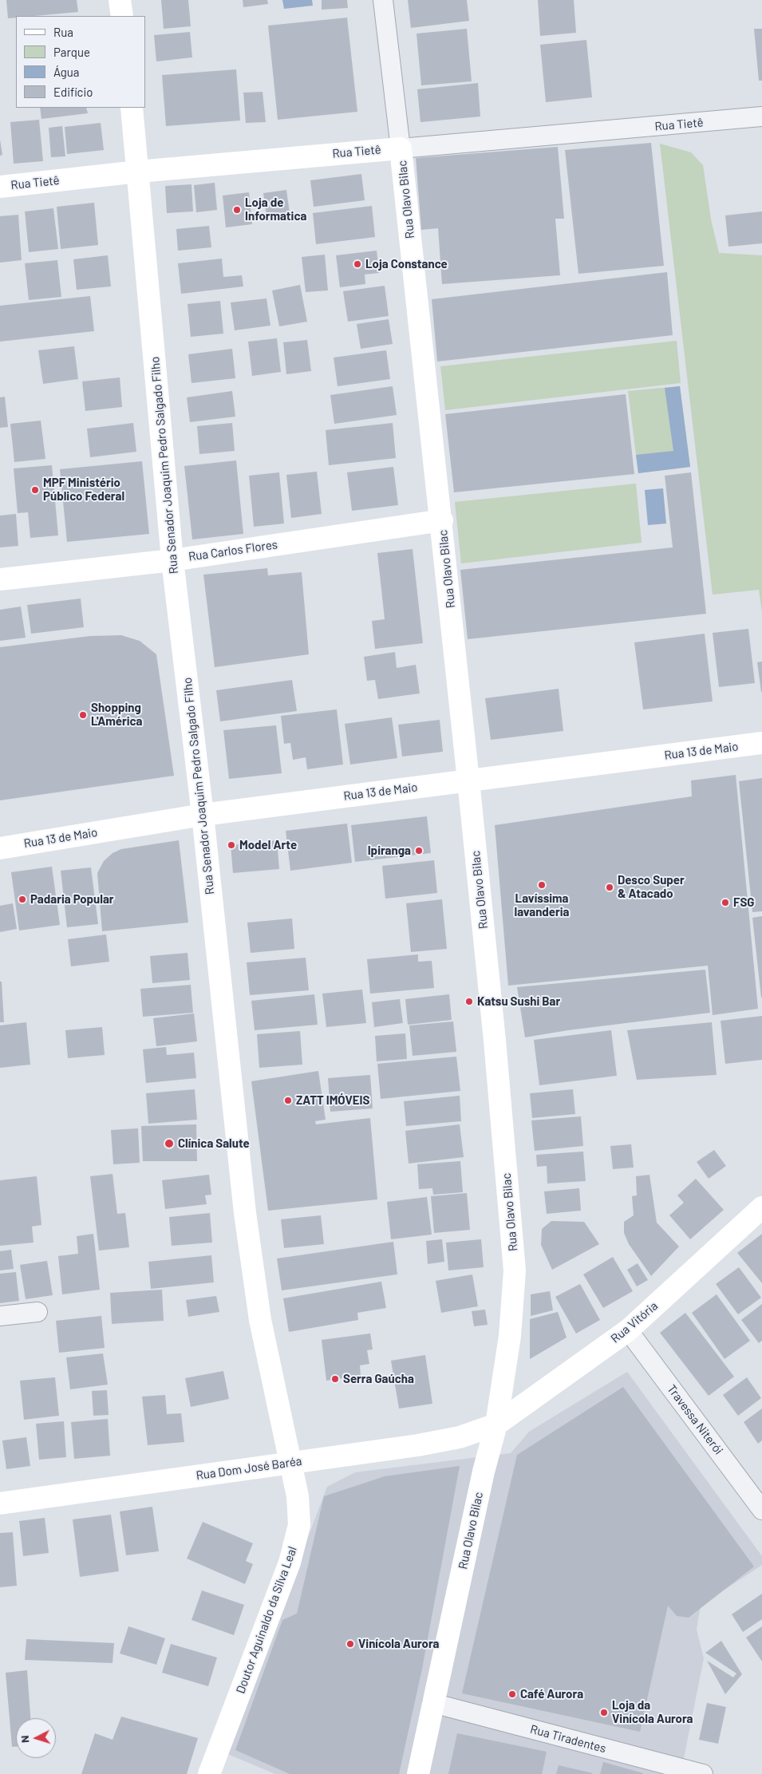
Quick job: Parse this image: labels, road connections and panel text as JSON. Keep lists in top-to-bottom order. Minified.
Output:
{"streets":{"main road":["Rua Tietê","Rua Olavo Bilac","Rua Senador Joaquim Pedro Salgado Filho","Rua Carlos Flores","Rua 13 de Maio","Rua Vitória","Rua Dom José Baréa","Doutor Aguinaldo da Silva Leal"],"street":["Travessa Niterói","Rua Tiradentes"]},"crossings":[["Rua Tietê","Rua Olavo Bilac"],["Rua Tietê","Rua Senador Joaquim Pedro Salgado Filho"],["Rua Olavo Bilac","Rua Carlos Flores"],["Rua Olavo Bilac","Rua 13 de Maio"],["Rua Olavo Bilac","Rua Vitória"],["Rua Olavo Bilac","Rua Dom José Baréa"],["Rua Olavo Bilac","Rua Tiradentes"],["Rua Senador Joaquim Pedro Salgado Filho","Rua Carlos Flores"],["Rua Senador Joaquim Pedro Salgado Filho","Rua 13 de Maio"],["Rua Senador Joaquim Pedro Salgado Filho","Rua Dom José Baréa"],["Rua Senador Joaquim Pedro Salgado Filho","Doutor Aguinaldo da Silva Leal"],["Rua Vitória","Travessa Niterói"],["Rua Vitória","Rua Dom José Baréa"],["Rua Dom José Baréa","Doutor Aguinaldo da Silva Leal"]],"places":["Loja de Informatica","Loja Constance","MPF Ministério Público Federal","Shopping L'América","Model Arte","Ipiranga","Lavíssima lavanderia","Desco Super & Atacado","Padaria Popular","FSG","Katsu Sushi Bar","ZATT IMÓVEIS","Clínica Salute","Serra Gaúcha","Vinícola Aurora","Café Aurora","Loja da Vinícola Aurora"],"legend":["Rua","Parque","Água","Edifício"],"north":"left"}
